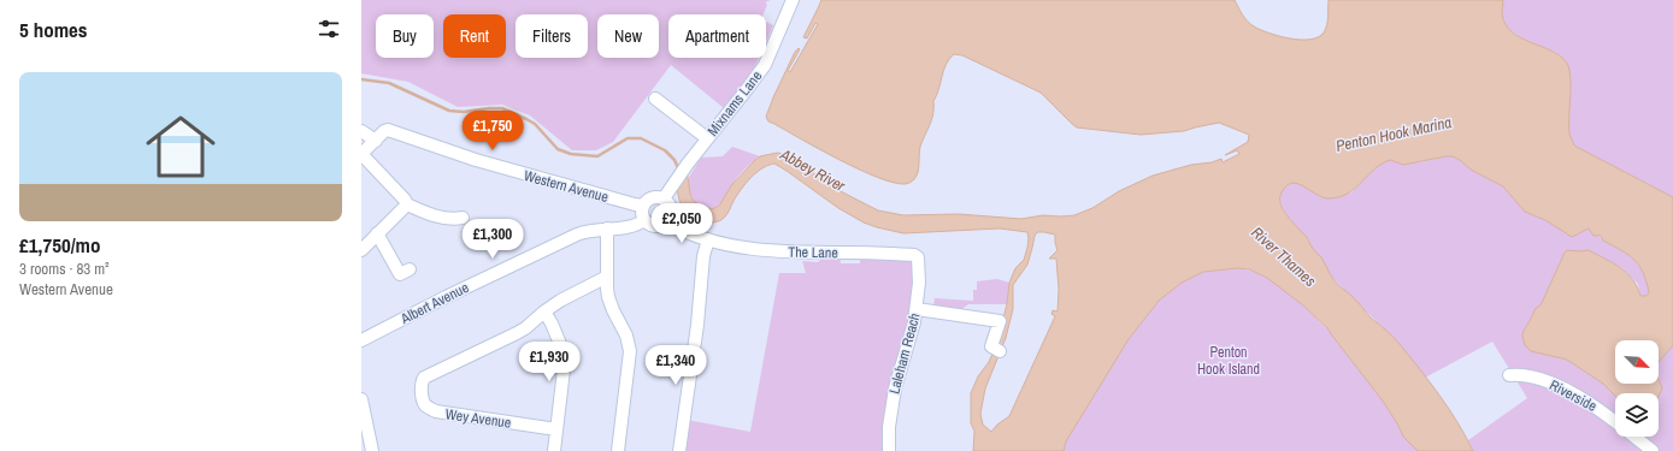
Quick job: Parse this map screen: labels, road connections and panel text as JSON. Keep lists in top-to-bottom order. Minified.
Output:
{"streets":{"street":["Mixnams Lane","Western Avenue","The Lane","Albert Avenue","Laleham Reach","Riverside","Wey Avenue"]},"crossings":[["Mixnams Lane","Western Avenue"],["Mixnams Lane","The Lane"],["Mixnams Lane","Albert Avenue"],["Western Avenue","The Lane"],["Western Avenue","Albert Avenue"],["The Lane","Albert Avenue"],["The Lane","Laleham Reach"]],"water":["Penton Hook Marina","Abbey River","River Thames"],"parks":["Penton Hook Island"],"north":"bottom right","page":{"heading":"5 homes","chip":["Buy","Rent","Filters","New","Apartment"],"list":[{"name":"£1,750/mo","note":"3 rooms · 83 m² · Western Avenue"}],"price":["£1,750","£2,050","£1,300","£1,930","£1,340"]}}
